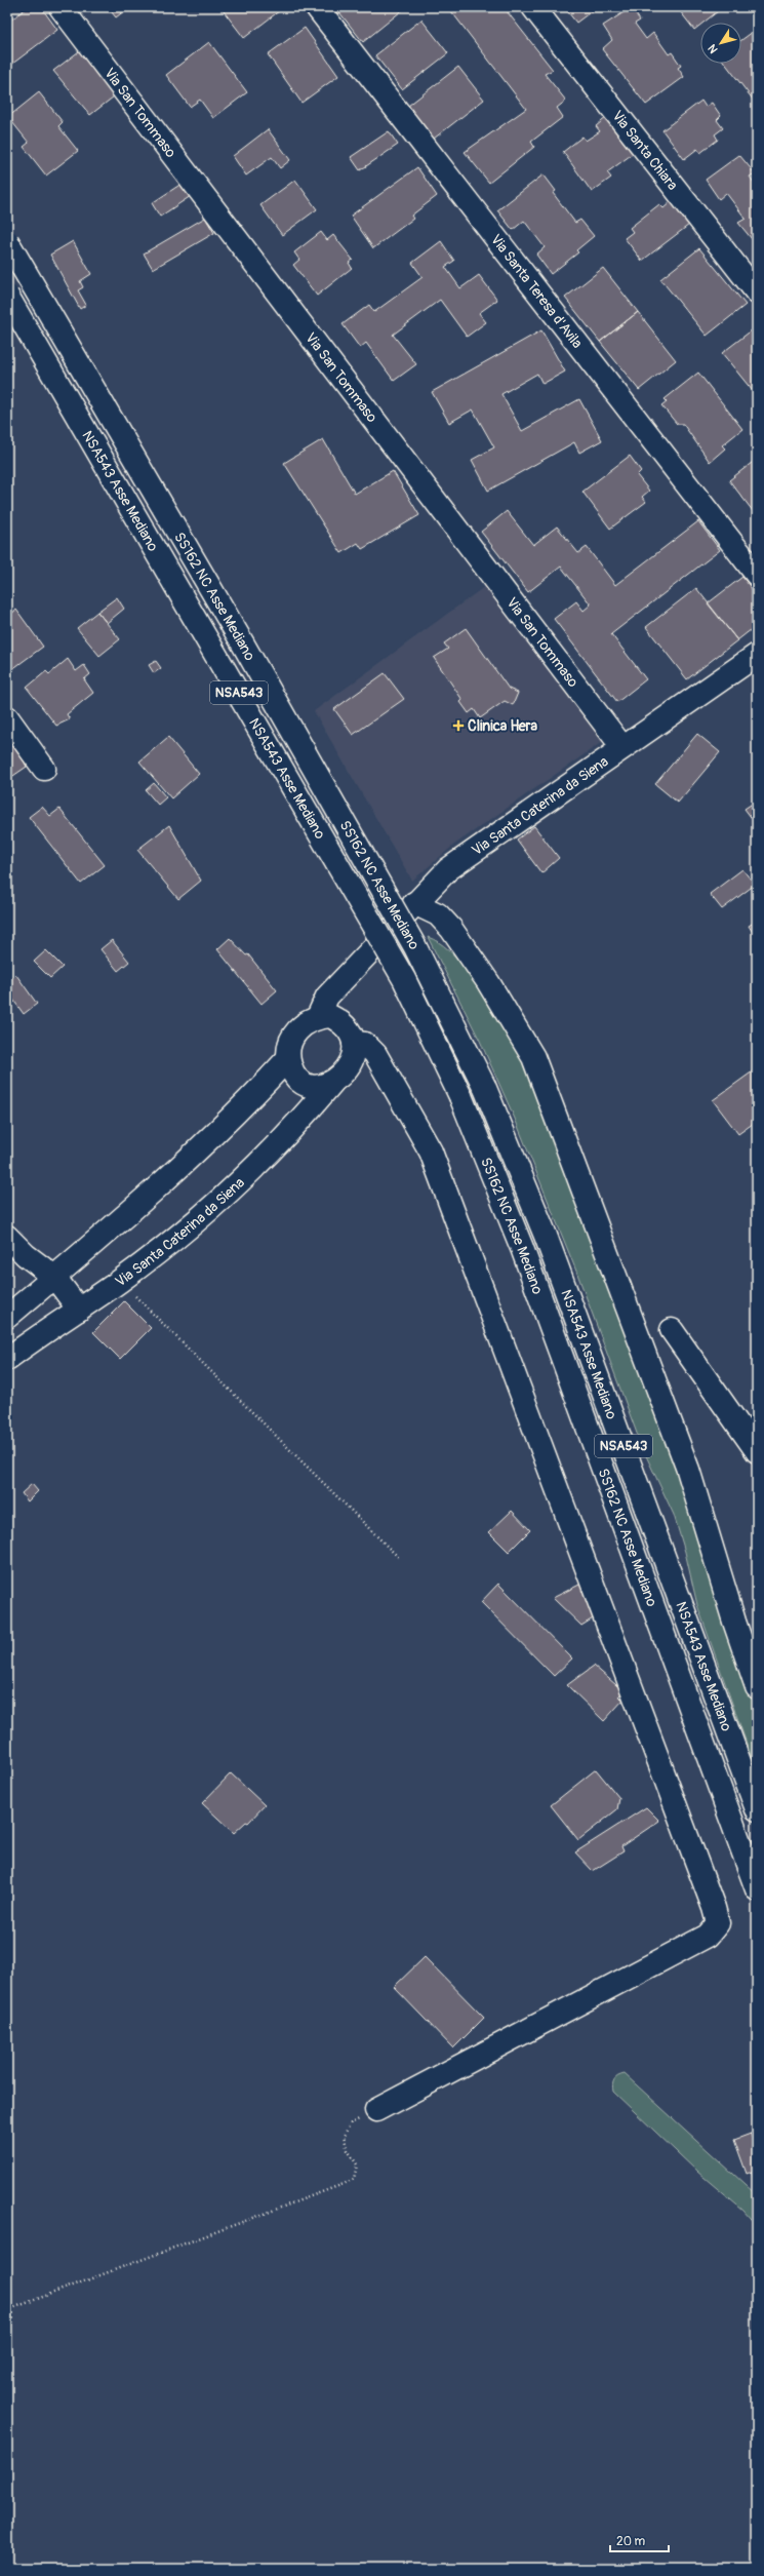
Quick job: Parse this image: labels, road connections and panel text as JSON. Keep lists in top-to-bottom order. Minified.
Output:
{"streets":{"main road":["Via San Tommaso","Via Santa Chiara","Via Santa Teresa d'Avila","NSA543 Asse Mediano","SS162 NC Asse Mediano","NSA543","Via Santa Caterina da Siena"]},"crossings":[["Via San Tommaso","Via Santa Caterina da Siena"],["NSA543 Asse Mediano","SS162 NC Asse Mediano"]],"places":{"health":["Clinica Hera"]},"scale_bar":"20 m","north":"bottom left"}
